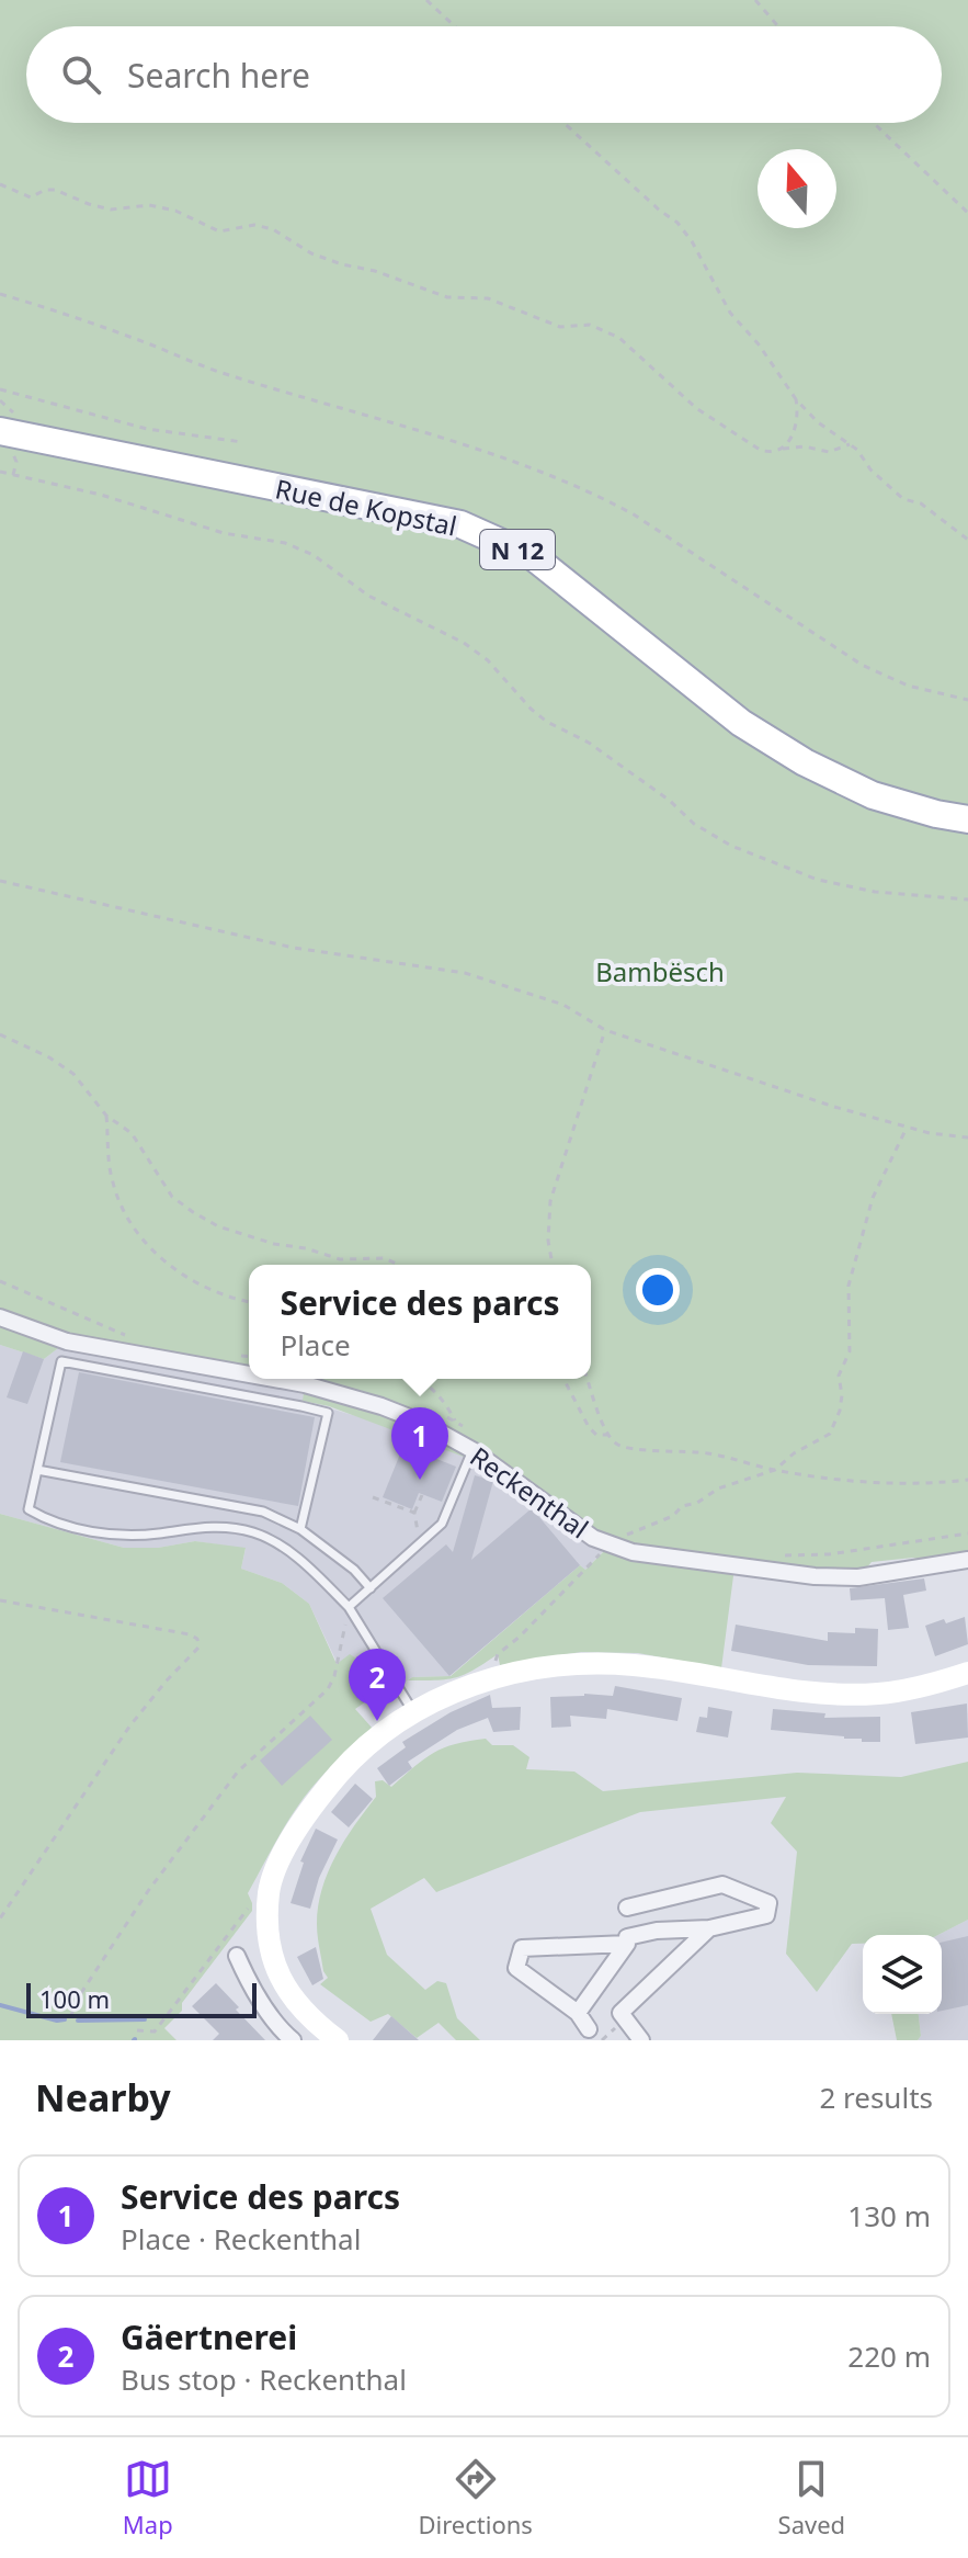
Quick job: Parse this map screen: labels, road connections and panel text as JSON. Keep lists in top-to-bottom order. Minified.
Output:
{"streets":{"main road":["Rue de Kopstal","N 12"],"street":["Reckenthal"]},"parks":["Bambësch"],"scale_bar":"100 m","north":"top","page":{"search":"Search here","popup":["Service des parcs","Place"],"pins":["1","2"],"scale":"100 m","heading":["Nearby","2 results"],"list":[{"mark":"1","name":"Service des parcs","note":"Place · Reckenthal","value":"130 m"},{"mark":"2","name":"Gäertnerei","note":"Bus stop · Reckenthal","value":"220 m"}],"nav":["Map","Directions","Saved"]}}
